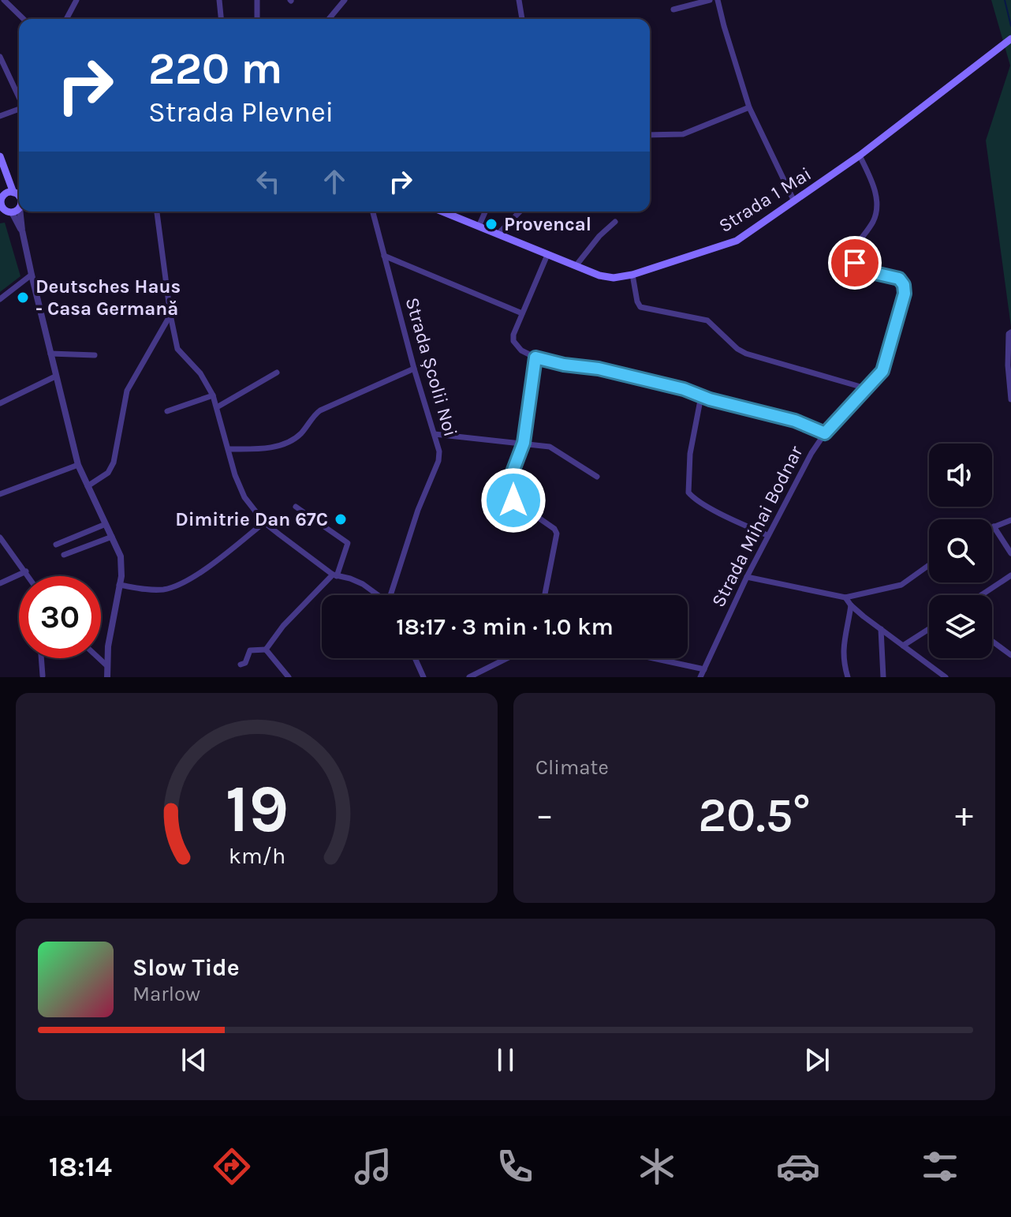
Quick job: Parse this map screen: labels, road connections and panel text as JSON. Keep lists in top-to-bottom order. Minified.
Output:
{"streets":{"main road":["Strada 1 Mai"],"street":["Strada Școlii Noi","Strada Mihai Bodnar"]},"crossings":[["Strada 1 Mai","Strada Mihai Bodnar"]],"places":["Provencal","Deutsches Haus - Casa Germană","Dimitrie Dan 67C"],"page":{"turn":["220 m","Strada Plevnei"],"limit":"30","trip":"18:17 · 3 min · 1.0 km","tile":"Climate","heat":["−","20.5°","+"],"song":["Slow Tide","Marlow"],"tabs":"18:14","gauge":["19","km/h"]}}
